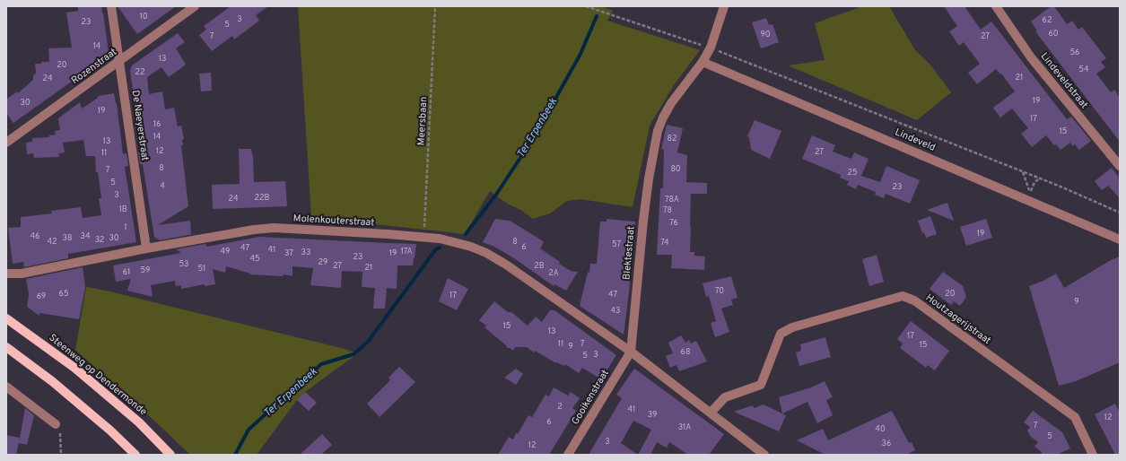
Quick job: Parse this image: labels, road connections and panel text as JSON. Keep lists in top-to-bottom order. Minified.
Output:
{"streets":{"main road":["Steenweg op Dendermonde"],"street":["Rozenstraat","Lindeveldstraat","De Naeyerstraat","Lindeveld","Molenkouterstraat","Blektestraat","Houtzagerijstraat","Gooikenstraat"],"path":["Meersbaan"]},"crossings":[["Rozenstraat","De Naeyerstraat"],["Meersbaan","Molenkouterstraat"],["De Naeyerstraat","Molenkouterstraat"],["Lindeveld","Blektestraat"],["Molenkouterstraat","Blektestraat"],["Molenkouterstraat","Gooikenstraat"],["Blektestraat","Gooikenstraat"]],"water":["Ter Erpenbeek"],"house_numbers":["10","3","62","23","5","60","90","7","27","14","56","13","20","54","22","21","24","19","30","19","17","16","15","14","82","13","12","27","11","8","80","7","25","5","4","23","3","22B","24","78A","1B","78","76","1","19","46","34","38","30","32","42","8","74","57","6","47","41","49","17A","33","37","19","23","45","29","53","27","2B","21","51","59","61","2A","70","65","20","47","17","69","9","43","15","13","17","11","7","15","9","68","3","5","2","41","39","12","6","7","31A","40","5","3","36","12"]}
